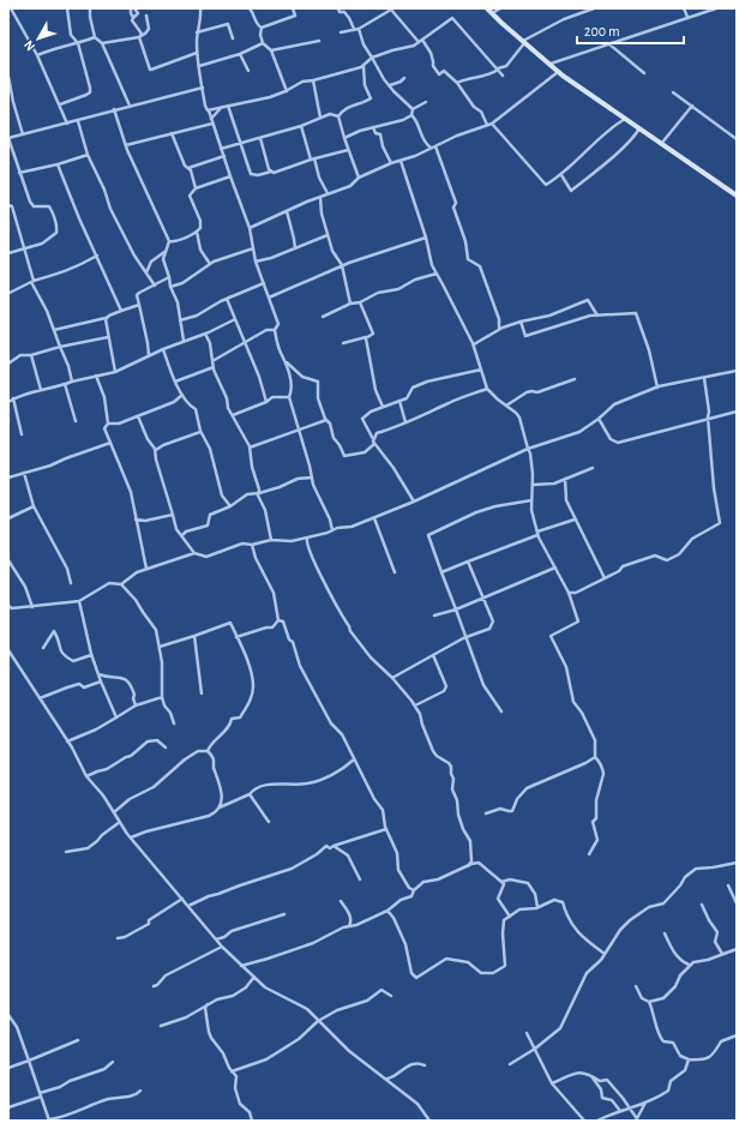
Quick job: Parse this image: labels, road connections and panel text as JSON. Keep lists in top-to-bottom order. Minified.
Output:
{"scale_bar":"200 m","north":"bottom left"}
